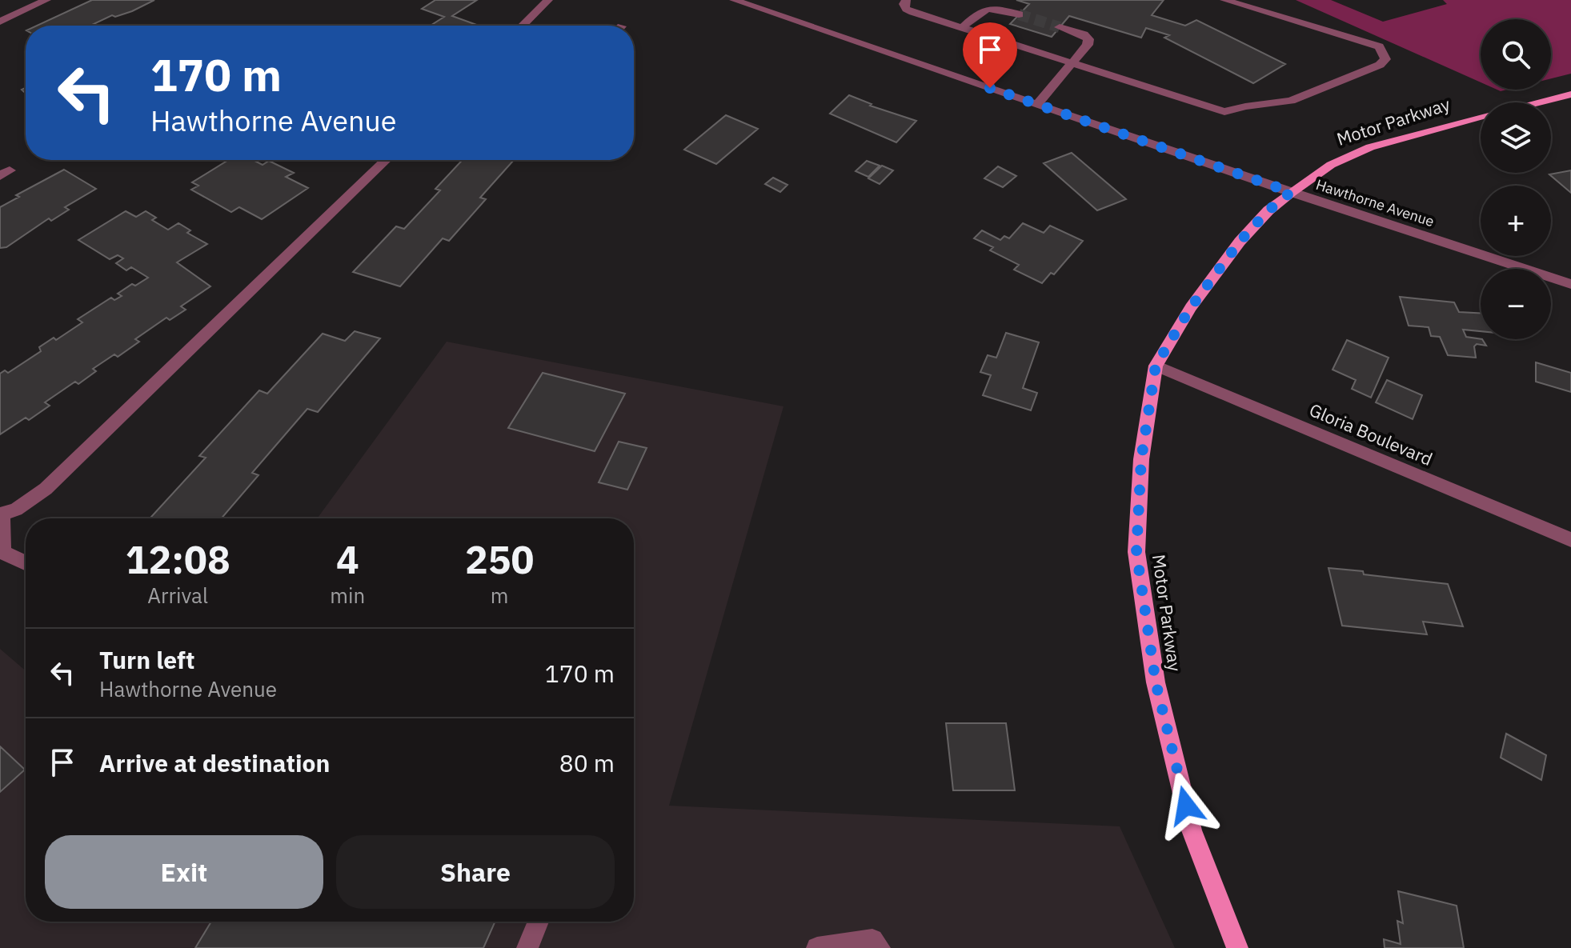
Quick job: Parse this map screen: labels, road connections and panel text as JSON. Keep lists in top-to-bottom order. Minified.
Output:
{"streets":{"main road":["Motor Parkway"],"street":["Hawthorne Avenue","Gloria Boulevard"]},"crossings":[["Motor Parkway","Hawthorne Avenue"],["Motor Parkway","Gloria Boulevard"]],"page":{"map_buttons":["+","−"],"turn":["170 m","Hawthorne Avenue"],"eta":["12:08","Arrival","4","min","250","m"],"list":[{"name":"Turn left","note":"Hawthorne Avenue","value":"170 m"},{"name":"Arrive at destination","value":"80 m"}],"buttons":["Exit","Share"]}}
